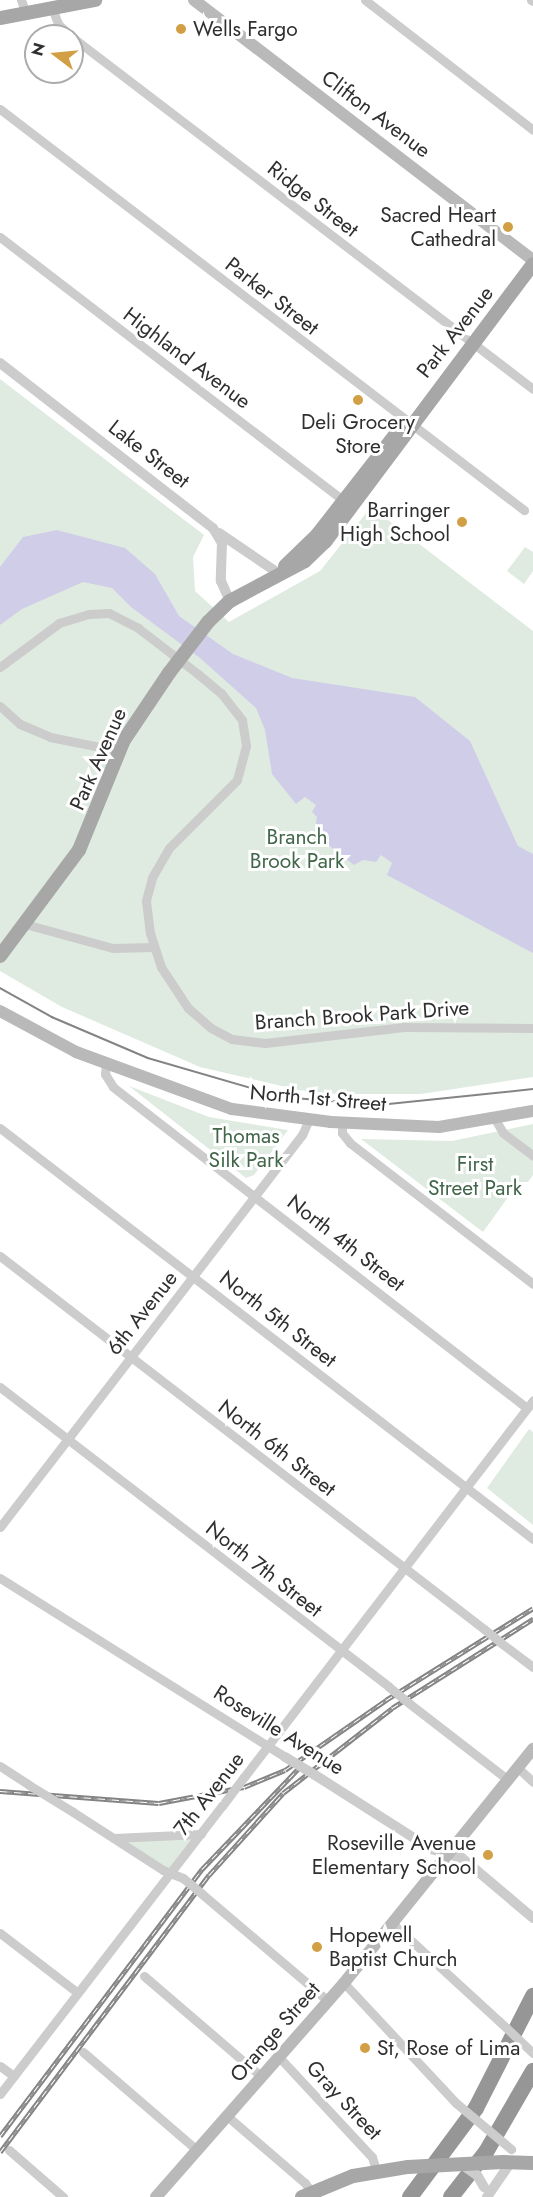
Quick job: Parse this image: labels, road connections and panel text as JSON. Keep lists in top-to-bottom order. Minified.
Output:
{"streets":{"main road":["Clifton Avenue","Park Avenue","North 1st Street","Orange Street"],"street":["Ridge Street","Parker Street","Highland Avenue","Lake Street","Branch Brook Park Drive","North 4th Street","6th Avenue","North 5th Street","North 6th Street","North 7th Street","Roseville Avenue","7th Avenue","Gray Street"]},"crossings":[["Clifton Avenue","Park Avenue"],["Ridge Street","Park Avenue"],["Parker Street","Park Avenue"],["Park Avenue","Highland Avenue"],["Park Avenue","Lake Street"],["North 1st Street","North 4th Street"],["North 1st Street","6th Avenue"],["North 4th Street","6th Avenue"],["North 4th Street","7th Avenue"],["6th Avenue","North 5th Street"],["6th Avenue","North 6th Street"],["6th Avenue","North 7th Street"],["North 5th Street","7th Avenue"],["North 6th Street","7th Avenue"],["North 7th Street","7th Avenue"],["North 7th Street","Orange Street"],["Roseville Avenue","7th Avenue"],["Roseville Avenue","Orange Street"],["Orange Street","Gray Street"]],"parks":["Branch Brook Park","Thomas Silk Park","First Street Park"],"places":["Wells Fargo","Sacred Heart Cathedral","Deli Grocery Store","Barringer High School","Roseville Avenue Elementary School","Hopewell Baptist Church","St, Rose of Lima"],"north":"left"}
